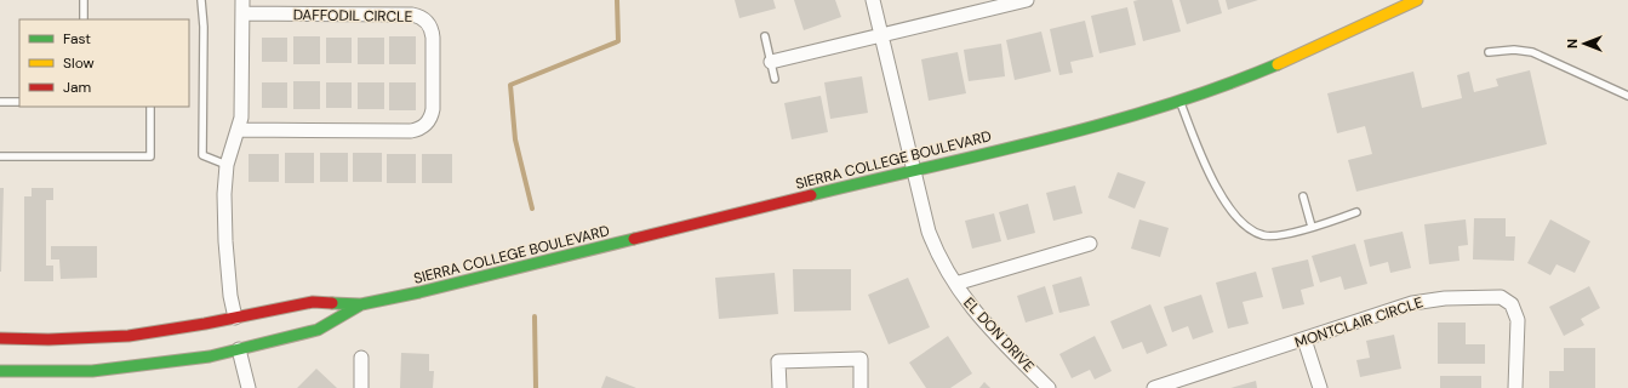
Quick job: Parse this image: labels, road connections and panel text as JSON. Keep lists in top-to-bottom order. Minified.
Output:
{"streets":{"main road":["SIERRA COLLEGE BOULEVARD"],"street":["DAFFODIL CIRCLE","MONTCLAIR CIRCLE","EL DON DRIVE"]},"crossings":[["SIERRA COLLEGE BOULEVARD","EL DON DRIVE"]],"legend":["Fast","Slow","Jam"],"north":"left"}
